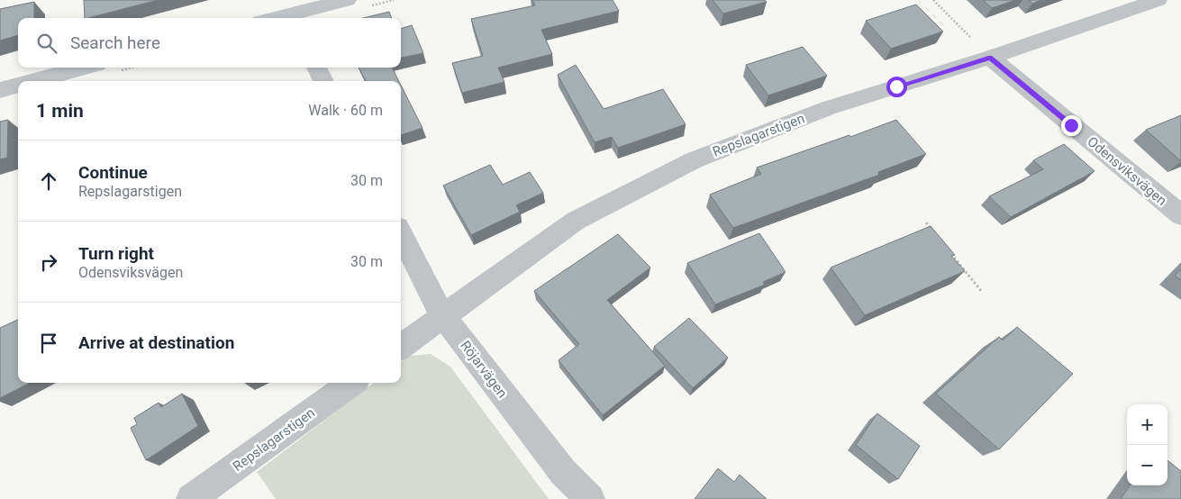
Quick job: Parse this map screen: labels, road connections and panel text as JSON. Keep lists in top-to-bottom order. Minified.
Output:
{"streets":{"street":["Repslagarstigen","Odensviksvägen","Röjarvägen"]},"crossings":[["Repslagarstigen","Odensviksvägen"],["Repslagarstigen","Röjarvägen"]],"page":{"search":"Search here","heading":["1 min","Walk · 60 m"],"list":[["Continue","Repslagarstigen","30 m"],["Turn right","Odensviksvägen","30 m"],"Arrive at destination"],"map_buttons":["+","−"]}}
